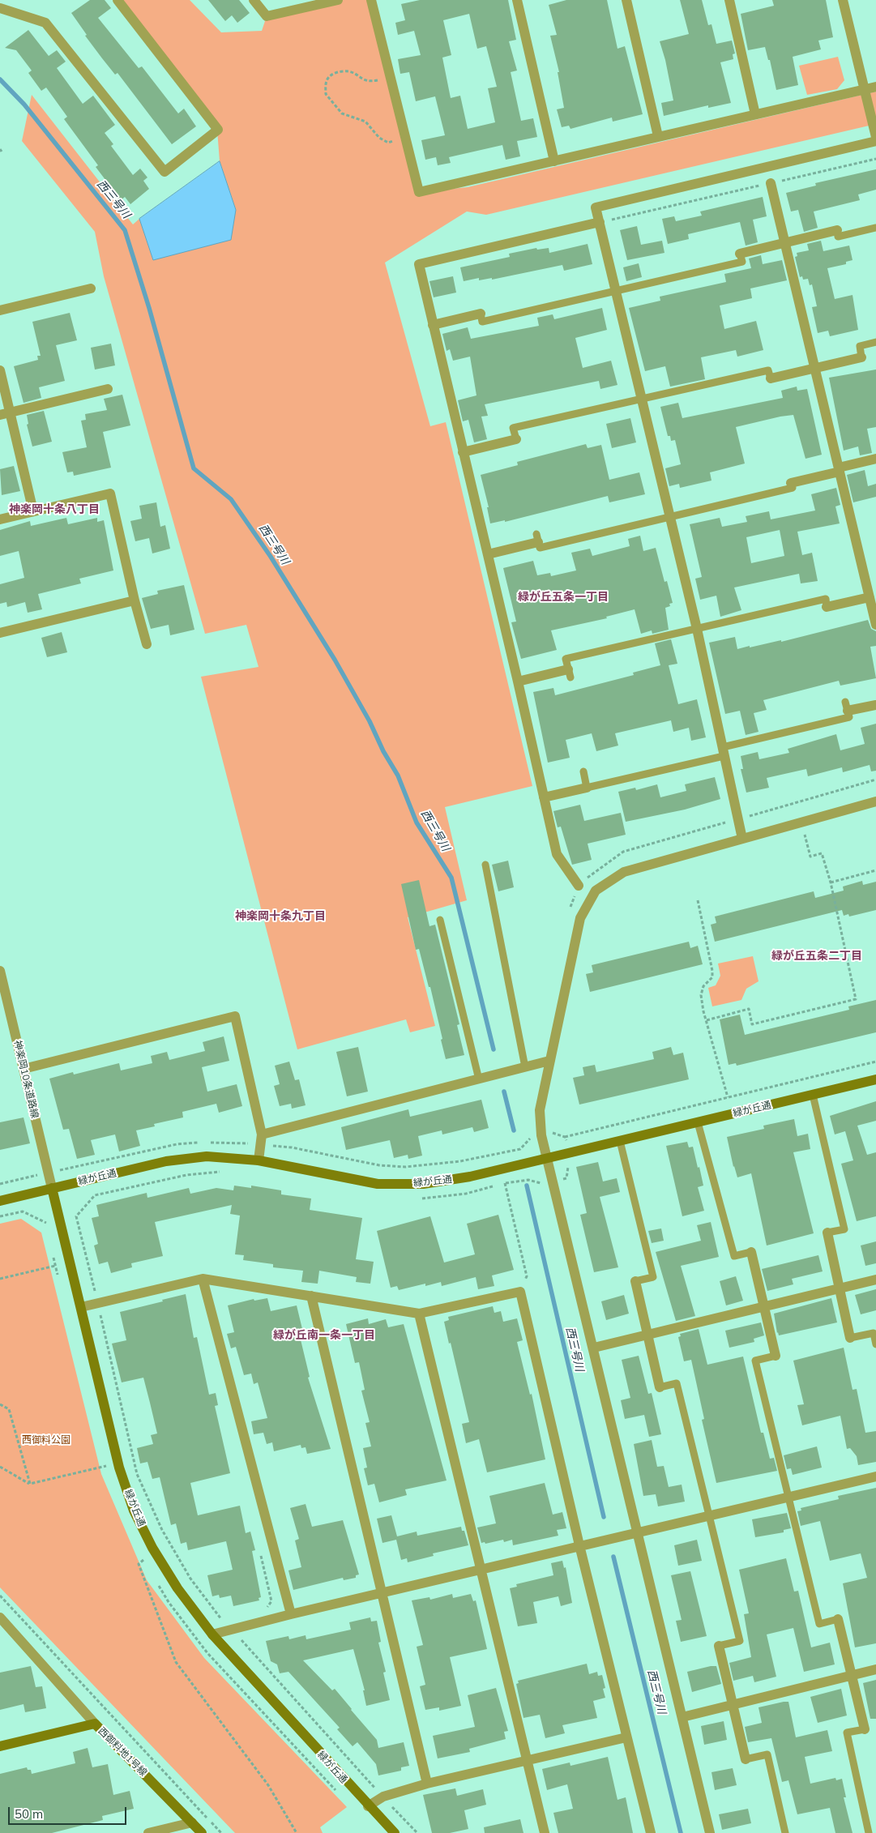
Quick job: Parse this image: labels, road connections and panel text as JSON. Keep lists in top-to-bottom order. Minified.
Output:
{"streets":{"street":["神楽岡10条道路線","緑が丘通","西御料地1号線"]},"crossings":[["神楽岡10条道路線","緑が丘通"]],"districts":["神楽岡十条八丁目","緑が丘五条一丁目","神楽岡十条九丁目","緑が丘五条二丁目","緑が丘南一条一丁目"],"water":["西三号川"],"parks":["西御料公園"],"scale_bar":"50 m"}
